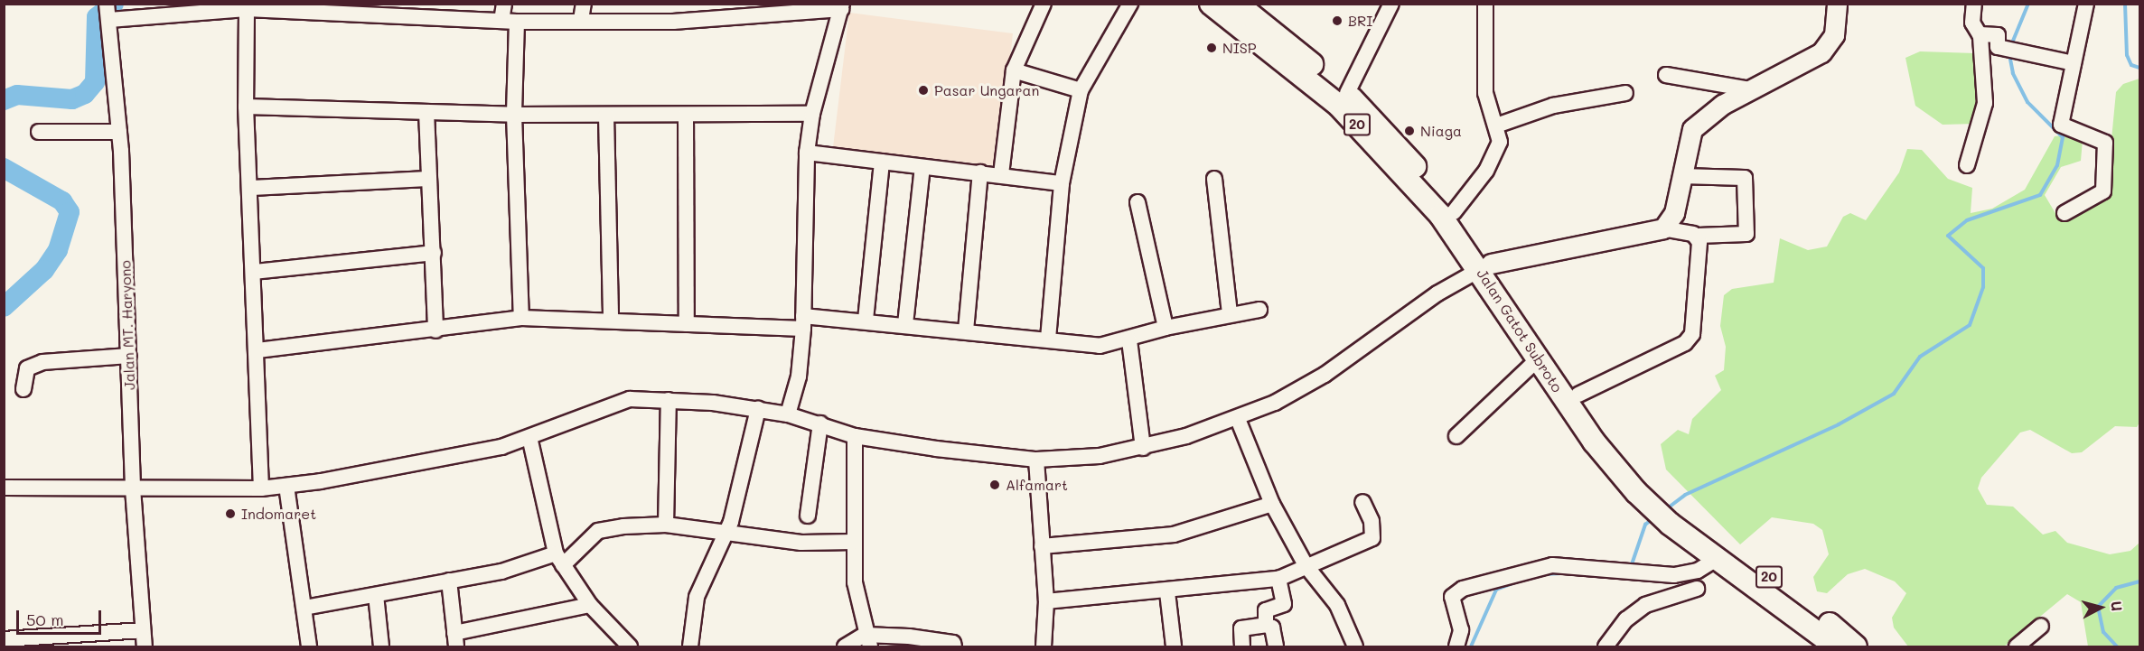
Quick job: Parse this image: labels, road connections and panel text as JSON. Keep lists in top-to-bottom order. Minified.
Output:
{"streets":{"highway":["20","Jalan Gatot Subroto"],"street":["Jalan MT. Haryono"]},"places":["BRI","NISP","Pasar Ungaran","Niaga","Alfamart","Indomaret"],"scale_bar":"50 m","north":"right"}
